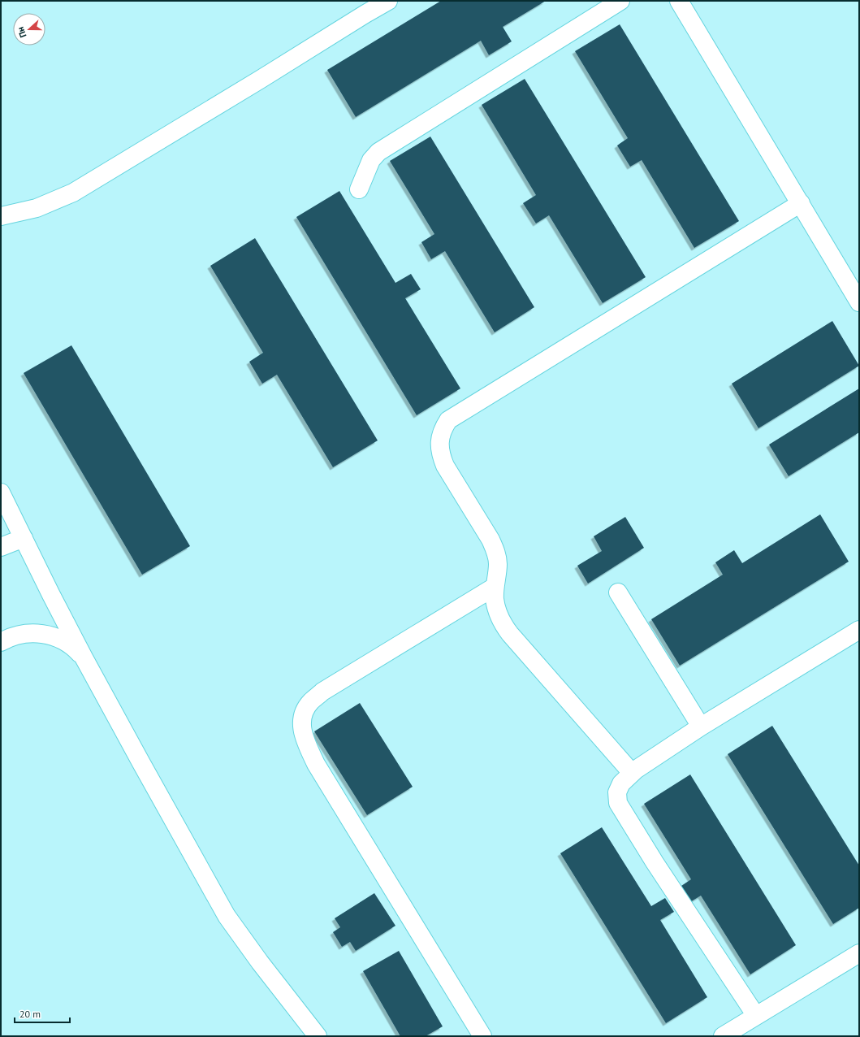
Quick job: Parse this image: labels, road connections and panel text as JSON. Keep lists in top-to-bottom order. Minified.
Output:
{"scale_bar":"20 m","north":"left"}
